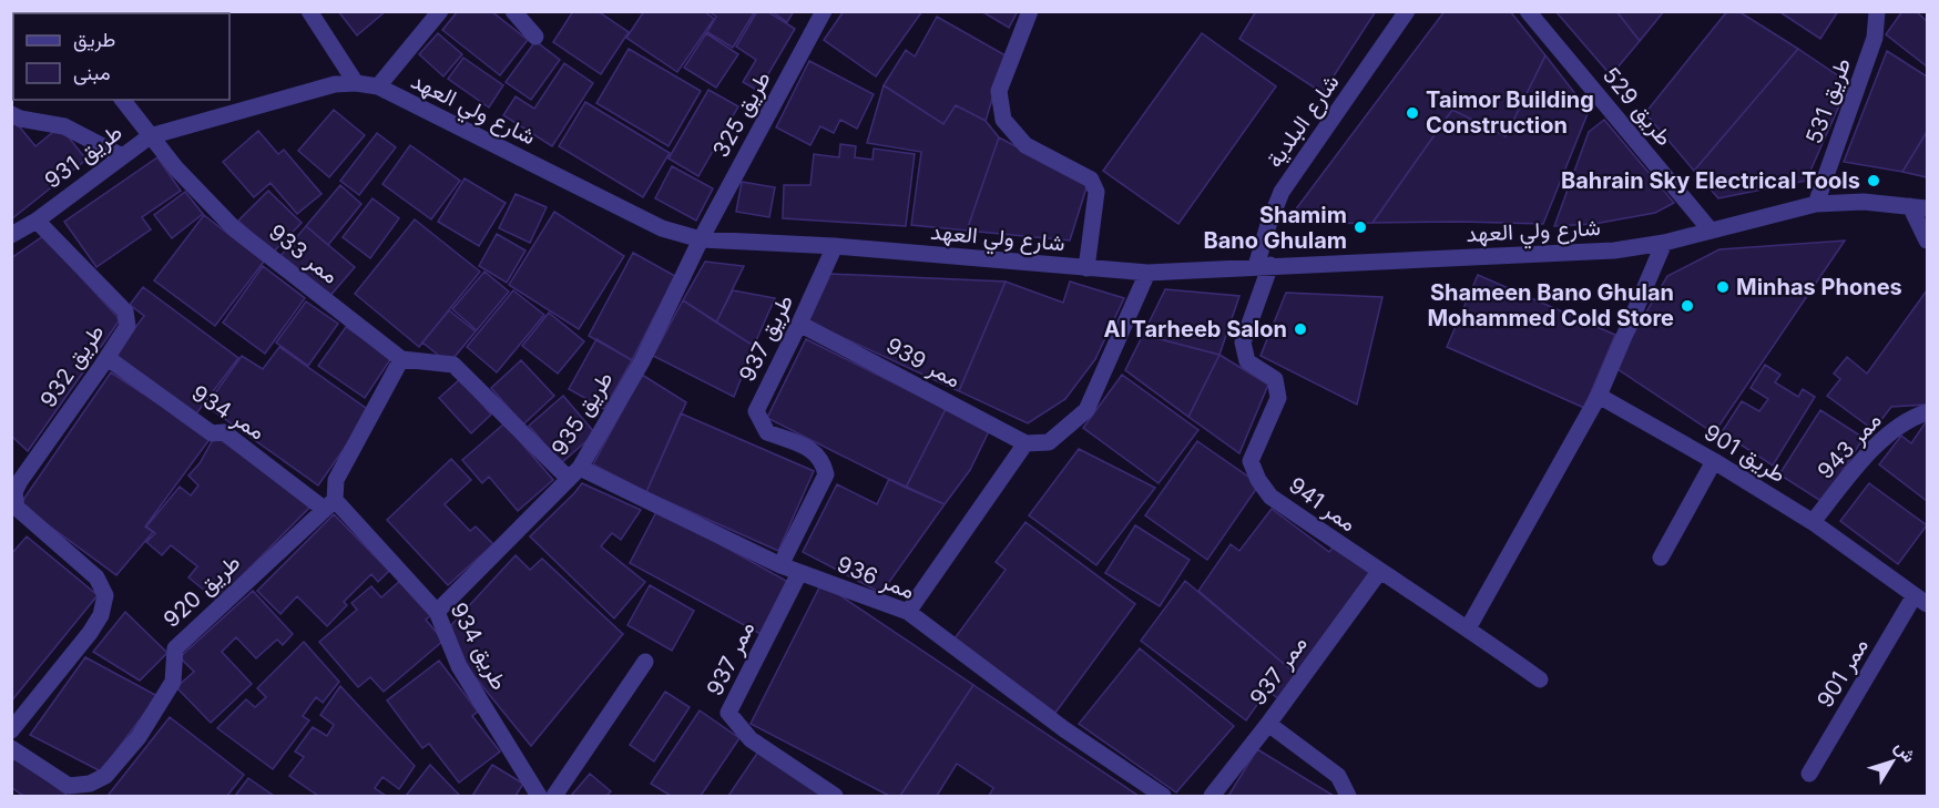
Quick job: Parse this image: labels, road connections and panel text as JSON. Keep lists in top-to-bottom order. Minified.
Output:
{"streets":{"street":["طريق 531","طريق 529","شارع ولي العهد","طريق 325","شارع البلدية","طريق 931","ممر 933","طريق 937","ممر 939","طريق 932","ممر 934","طريق 935","ممر 943","طريق 901","ممر 941","ممر 936","طريق 920","طريق 934","ممر 937","ممر 901"]},"crossings":[["طريق 531","شارع ولي العهد"],["طريق 529","شارع ولي العهد"],["شارع ولي العهد","طريق 325"],["شارع ولي العهد","شارع البلدية"],["شارع ولي العهد","طريق 931"],["شارع ولي العهد","ممر 933"],["شارع ولي العهد","طريق 937"],["شارع ولي العهد","طريق 935"],["شارع ولي العهد","ممر 941"],["طريق 325","طريق 935"],["شارع البلدية","ممر 941"],["طريق 931","ممر 933"],["طريق 931","طريق 932"],["ممر 933","ممر 936"],["طريق 937","ممر 939"],["طريق 937","ممر 936"],["طريق 932","ممر 934"],["ممر 934","طريق 920"],["ممر 934","طريق 934"],["طريق 935","ممر 936"],["طريق 935","طريق 934"],["ممر 943","طريق 901"],["طريق 901","ممر 901"],["ممر 941","ممر 937"],["ممر 936","ممر 937"],["طريق 920","طريق 934"]],"places":["Taimor Building Construction","Bahrain Sky Electrical Tools","Shamim Bano Ghulam","Minhas Phones","Shameen Bano Ghulan Mohammed Cold Store","Al Tarheeb Salon"],"legend":["طريق","مبنى"],"north":"top right"}
